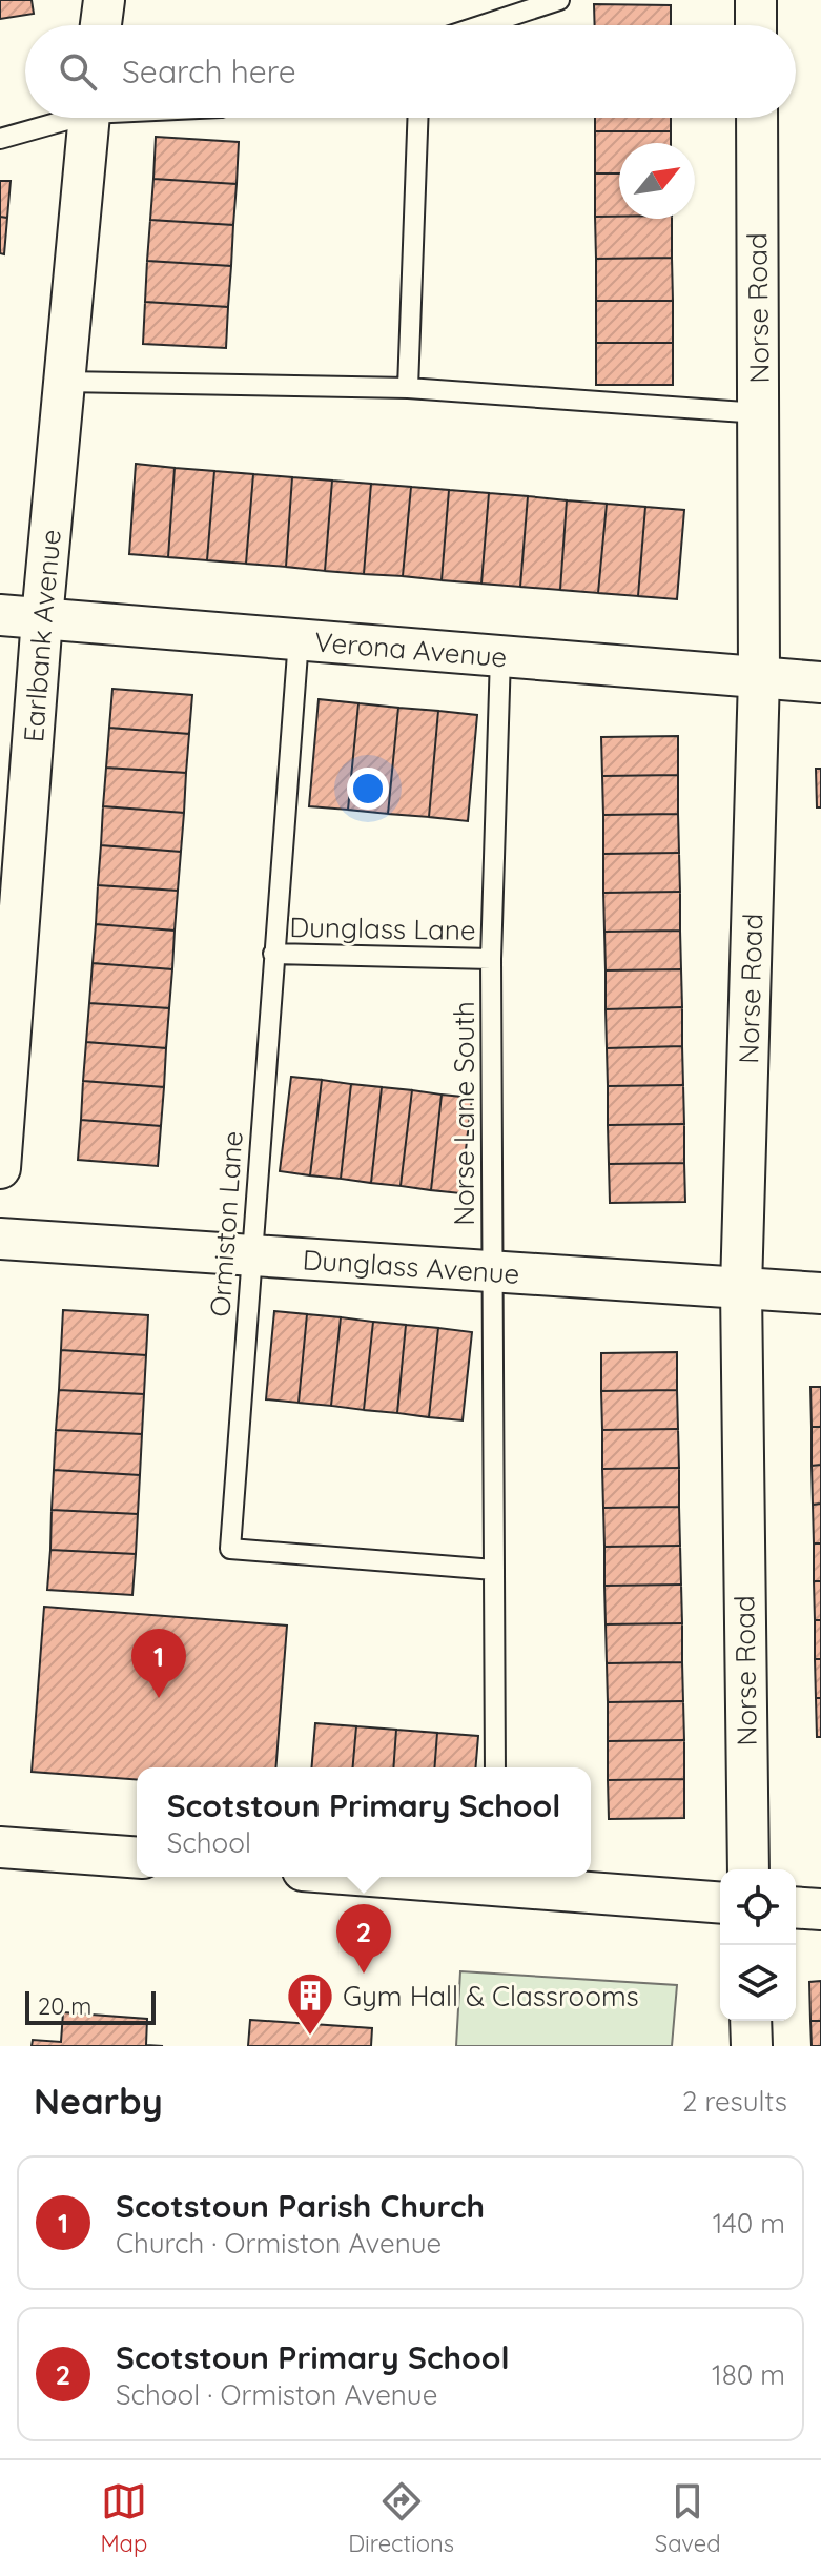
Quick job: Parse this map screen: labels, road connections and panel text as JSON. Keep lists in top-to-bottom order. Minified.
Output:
{"streets":{"street":["Norse Road","Earlbank Avenue","Verona Avenue","Dunglass Avenue"],"lane":["Dunglass Lane","Norse Lane South","Ormiston Lane"]},"crossings":[["Norse Road","Verona Avenue"],["Norse Road","Dunglass Avenue"],["Earlbank Avenue","Verona Avenue"],["Verona Avenue","Norse Lane South"],["Verona Avenue","Ormiston Lane"],["Dunglass Lane","Norse Lane South"],["Dunglass Lane","Ormiston Lane"],["Norse Lane South","Ormiston Lane"],["Norse Lane South","Dunglass Avenue"],["Ormiston Lane","Dunglass Avenue"]],"places":{"building":["Gym Hall & Classrooms"]},"scale_bar":"20 m","north":"top right","page":{"search":"Search here","pins":["1","2"],"popup":["Scotstoun Primary School","School"],"scale":"20 m","heading":["Nearby","2 results"],"list":[{"mark":"1","name":"Scotstoun Parish Church","note":"Church · Ormiston Avenue","value":"140 m"},{"mark":"2","name":"Scotstoun Primary School","note":"School · Ormiston Avenue","value":"180 m"}],"nav":["Map","Directions","Saved"]}}
